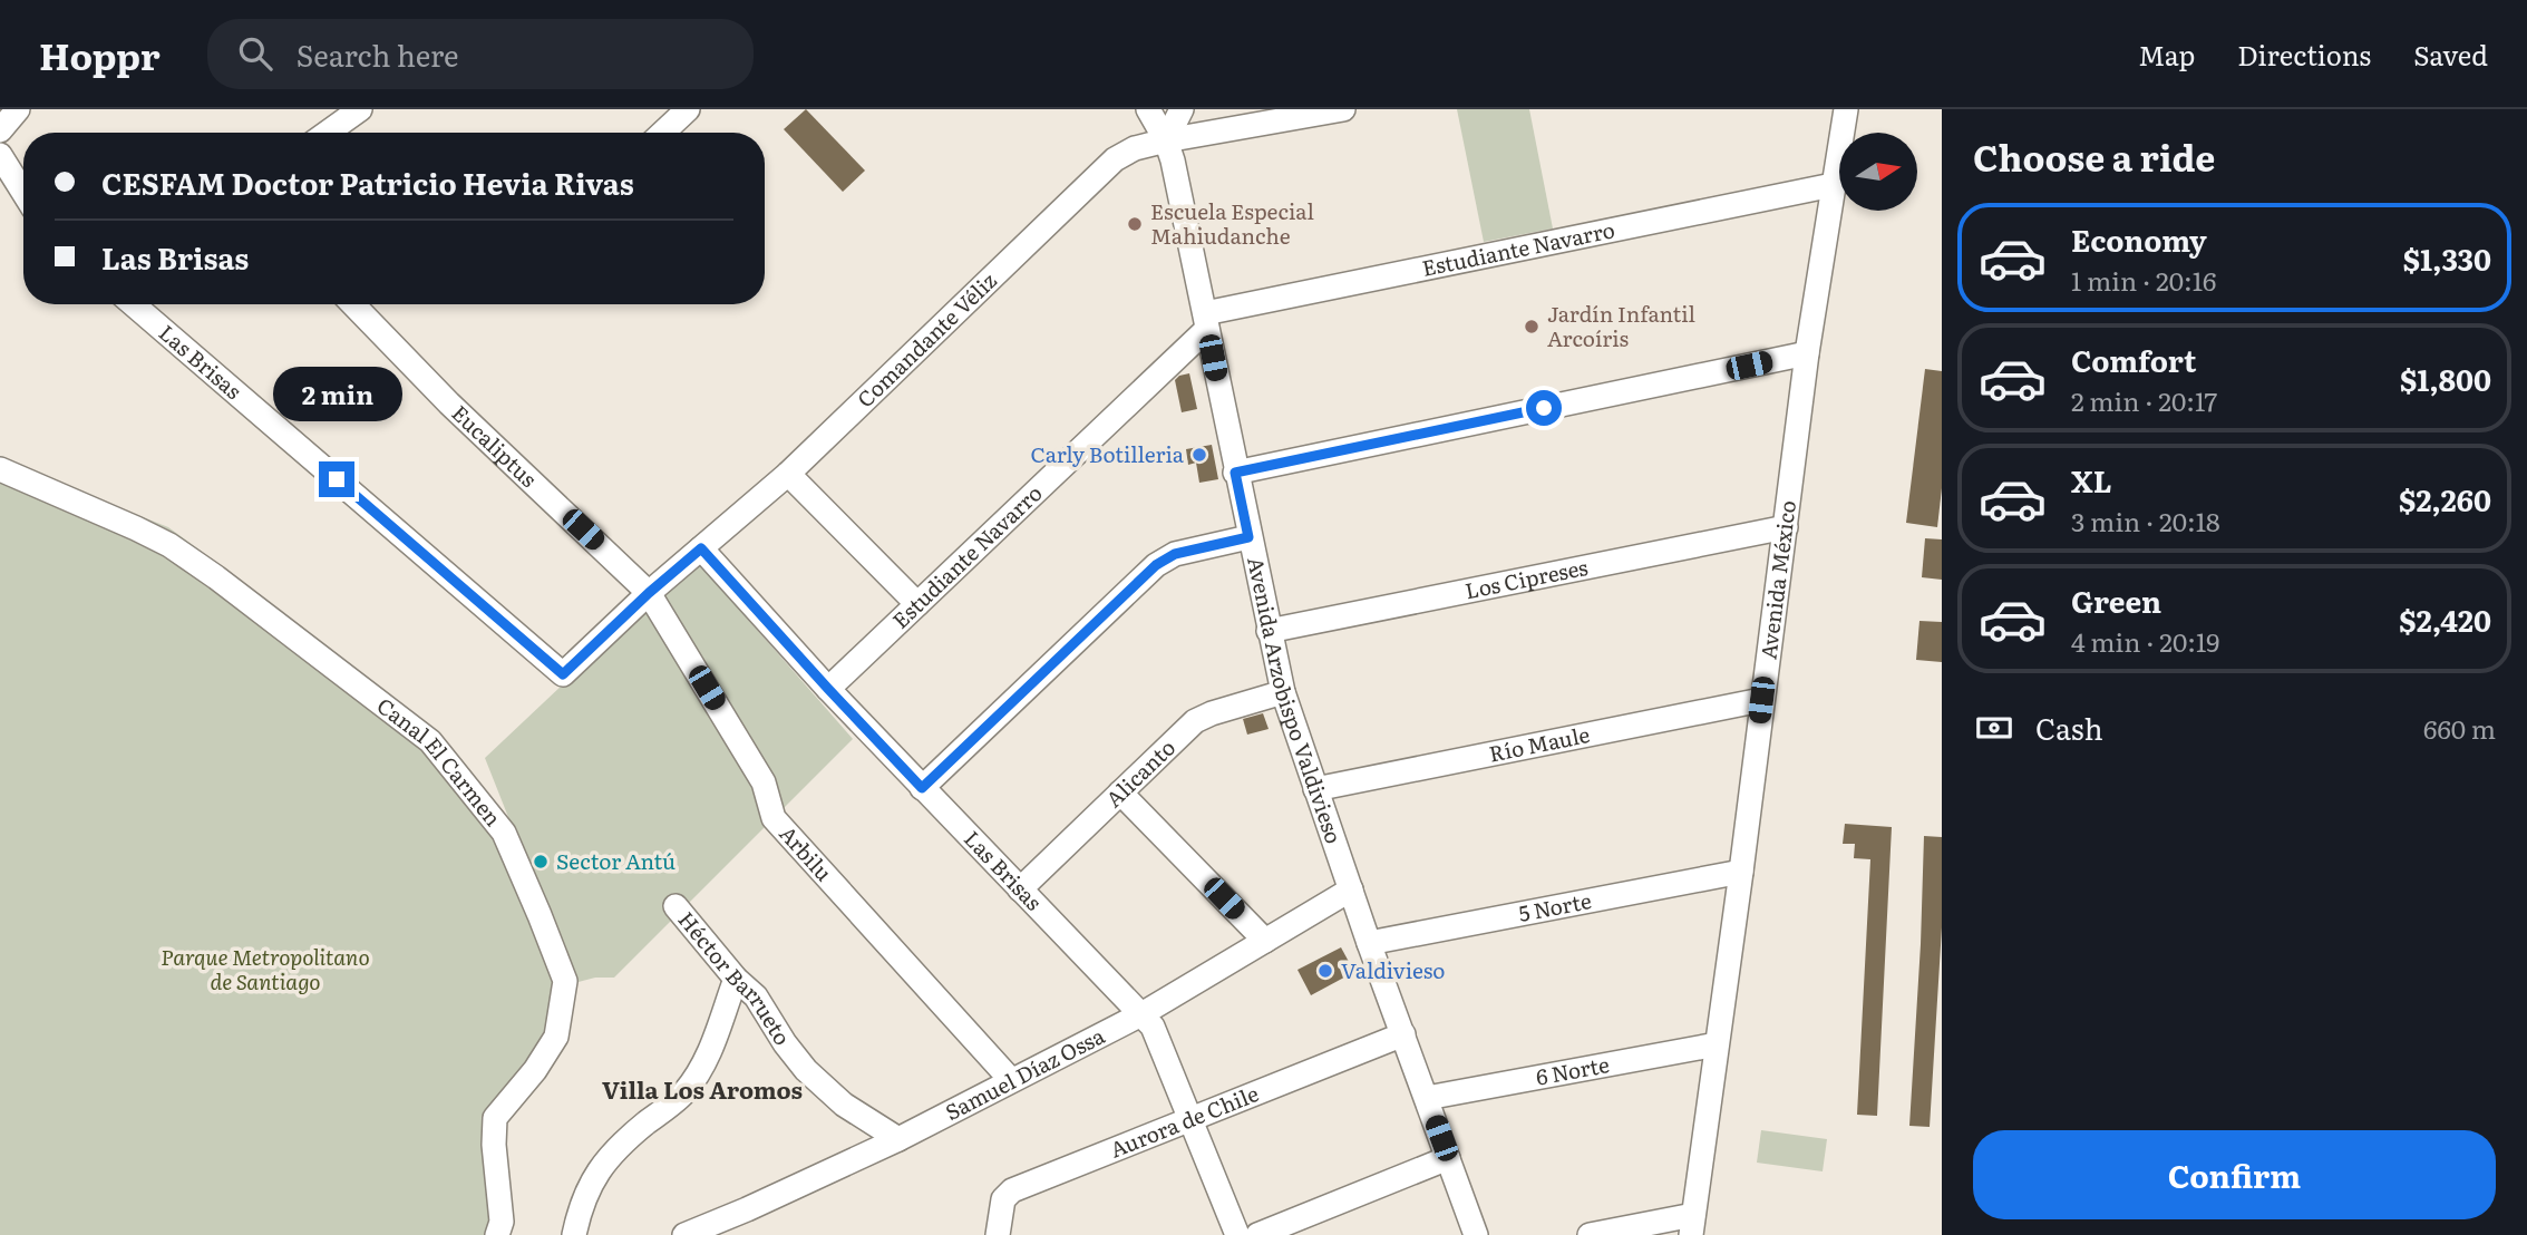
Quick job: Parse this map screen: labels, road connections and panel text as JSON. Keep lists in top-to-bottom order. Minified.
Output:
{"streets":{"street":["Estudiante Navarro","Comandante Véliz","Las Brisas","Eucaliptus","Avenida México","Los Cipreses","Avenida Arzobispo Valdivieso","Río Maule","Canal El Carmen","Alicanto","Arbilu","5 Norte","Héctor Barrueto","6 Norte","Samuel Díaz Ossa","Aurora de Chile"]},"crossings":[["Estudiante Navarro","Las Brisas"],["Estudiante Navarro","Avenida México"],["Estudiante Navarro","Avenida Arzobispo Valdivieso"],["Comandante Véliz","Las Brisas"],["Comandante Véliz","Eucaliptus"],["Comandante Véliz","Avenida Arzobispo Valdivieso"],["Comandante Véliz","Arbilu"],["Las Brisas","Alicanto"],["Las Brisas","Samuel Díaz Ossa"],["Las Brisas","Aurora de Chile"],["Eucaliptus","Arbilu"],["Avenida México","Los Cipreses"],["Avenida México","Río Maule"],["Avenida México","5 Norte"],["Avenida México","6 Norte"],["Los Cipreses","Avenida Arzobispo Valdivieso"],["Avenida Arzobispo Valdivieso","Río Maule"],["Avenida Arzobispo Valdivieso","Alicanto"],["Avenida Arzobispo Valdivieso","5 Norte"],["Avenida Arzobispo Valdivieso","6 Norte"],["Avenida Arzobispo Valdivieso","Samuel Díaz Ossa"],["Avenida Arzobispo Valdivieso","Aurora de Chile"],["Arbilu","Samuel Díaz Ossa"],["Héctor Barrueto","Samuel Díaz Ossa"]],"districts":["Villa Los Aromos"],"parks":["Parque Metropolitano de Santiago"],"places":["Escuela Especial Mahiudanche","Jardín Infantil Arcoíris","Carly Botilleria","Sector Antú","Valdivieso"],"north":"right","page":{"header":"Hoppr","search":"Search here","nav":["Map","Directions","Saved"],"heading":"Choose a ride","banner":["CESFAM Doctor Patricio Hevia Rivas","Las Brisas"],"list":[{"name":"Economy","note":"1 min · 20:16","value":"$1,330"},{"name":"Comfort","note":"2 min · 20:17","value":"$1,800"},{"name":"XL","note":"3 min · 20:18","value":"$2,260"},{"name":"Green","note":"4 min · 20:19","value":"$2,420"}],"bubble":"2 min","pay":["Cash","660 m"],"buttons":"Confirm"}}
